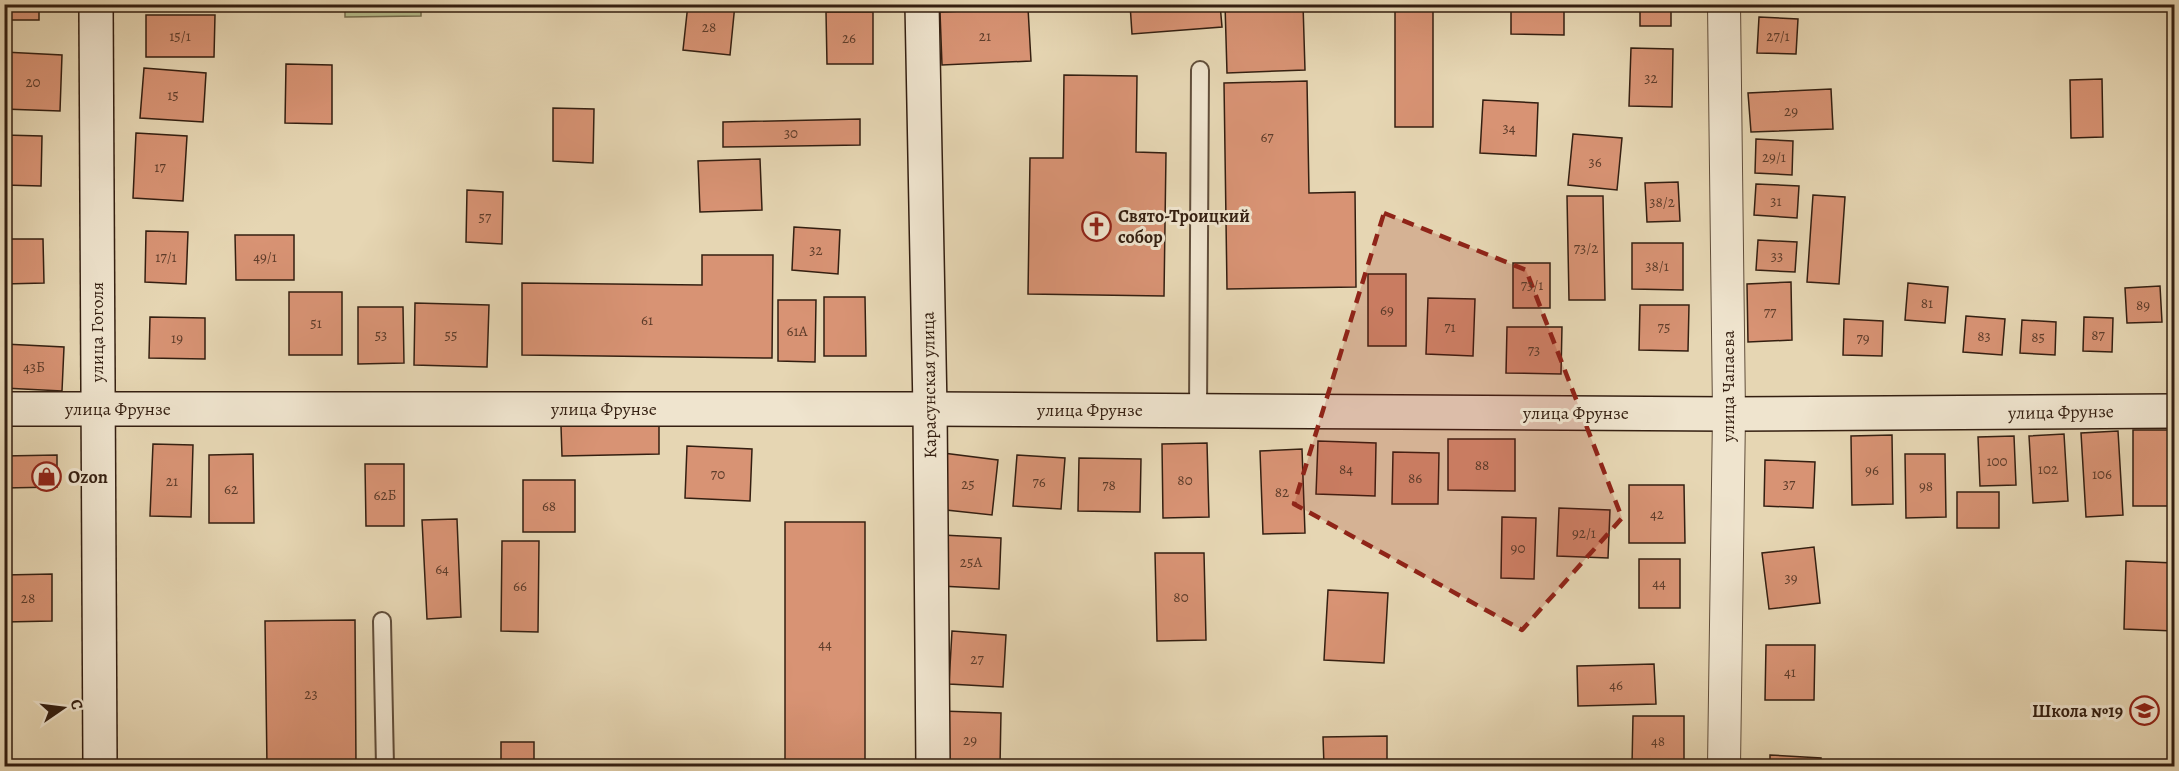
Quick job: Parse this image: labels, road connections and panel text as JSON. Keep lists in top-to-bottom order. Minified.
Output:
{"streets":{"street":["улица Гоголя","Карасунская улица","улица Чапаева","улица Фрунзе"]},"crossings":[["улица Гоголя","улица Фрунзе"],["Карасунская улица","улица Фрунзе"],["улица Чапаева","улица Фрунзе"]],"places":{"church":["Свято-Троицкий собор"],"shop":["Ozon"],"school or university":["Школа №19"]},"house_numbers":["28","15/1","21","27/1","26","32","20","15","29","34","30","67","29/1","36","17","31","38/2","57","73/2","32","33","17/1","49/1","38/1","73/1","81","89","69","77","61","51","71","75","61А","53","55","87","83","85","19","79","73","43Б","100","88","84","102","96","70","106","86","80","21","76","25","37","78","98","62","82","62Б","68","42","92/1","90","25А","64","39","44","66","80","28","44","27","41","46","23","29","48"],"north":"right"}
